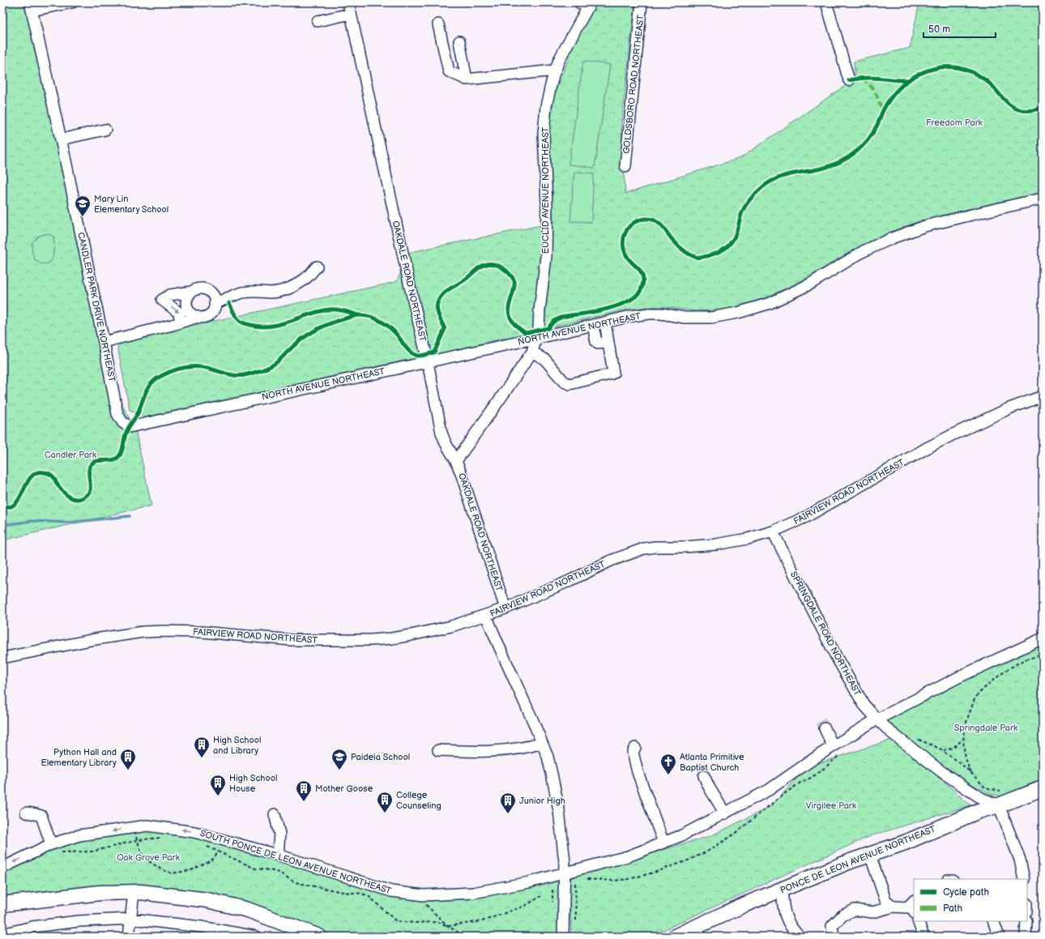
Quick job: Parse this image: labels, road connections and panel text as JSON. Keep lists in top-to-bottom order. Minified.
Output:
{"streets":{"highway":["PONCE DE LEON AVENUE NORTHEAST"],"street":["GOLDSBORO ROAD NORTHEAST","EUCLID AVENUE NORTHEAST","OAKDALE ROAD NORTHEAST","CANDLER PARK DRIVE NORTHEAST","NORTH AVENUE NORTHEAST","FAIRVIEW ROAD NORTHEAST","SPRINGDALE ROAD NORTHEAST","SOUTH PONCE DE LEON AVENUE NORTHEAST"]},"crossings":[["EUCLID AVENUE NORTHEAST","OAKDALE ROAD NORTHEAST"],["EUCLID AVENUE NORTHEAST","NORTH AVENUE NORTHEAST"],["OAKDALE ROAD NORTHEAST","NORTH AVENUE NORTHEAST"],["OAKDALE ROAD NORTHEAST","FAIRVIEW ROAD NORTHEAST"],["CANDLER PARK DRIVE NORTHEAST","NORTH AVENUE NORTHEAST"],["FAIRVIEW ROAD NORTHEAST","SPRINGDALE ROAD NORTHEAST"],["SPRINGDALE ROAD NORTHEAST","PONCE DE LEON AVENUE NORTHEAST"],["SPRINGDALE ROAD NORTHEAST","SOUTH PONCE DE LEON AVENUE NORTHEAST"]],"parks":["Freedom Park","Candler Park","Springdale Park","Virgilee Park","Oak Grove Park"],"places":{"school or university":["Mary Lin Elementary School","Paideia School"],"building":["High School and Library","Python Hall and Elementary Library","High School House","Mother Goose","College Counseling","Junior High"],"church":["Atlanta Primitive Baptist Church"]},"legend":["Cycle path","Path"],"scale_bar":"50 m"}
